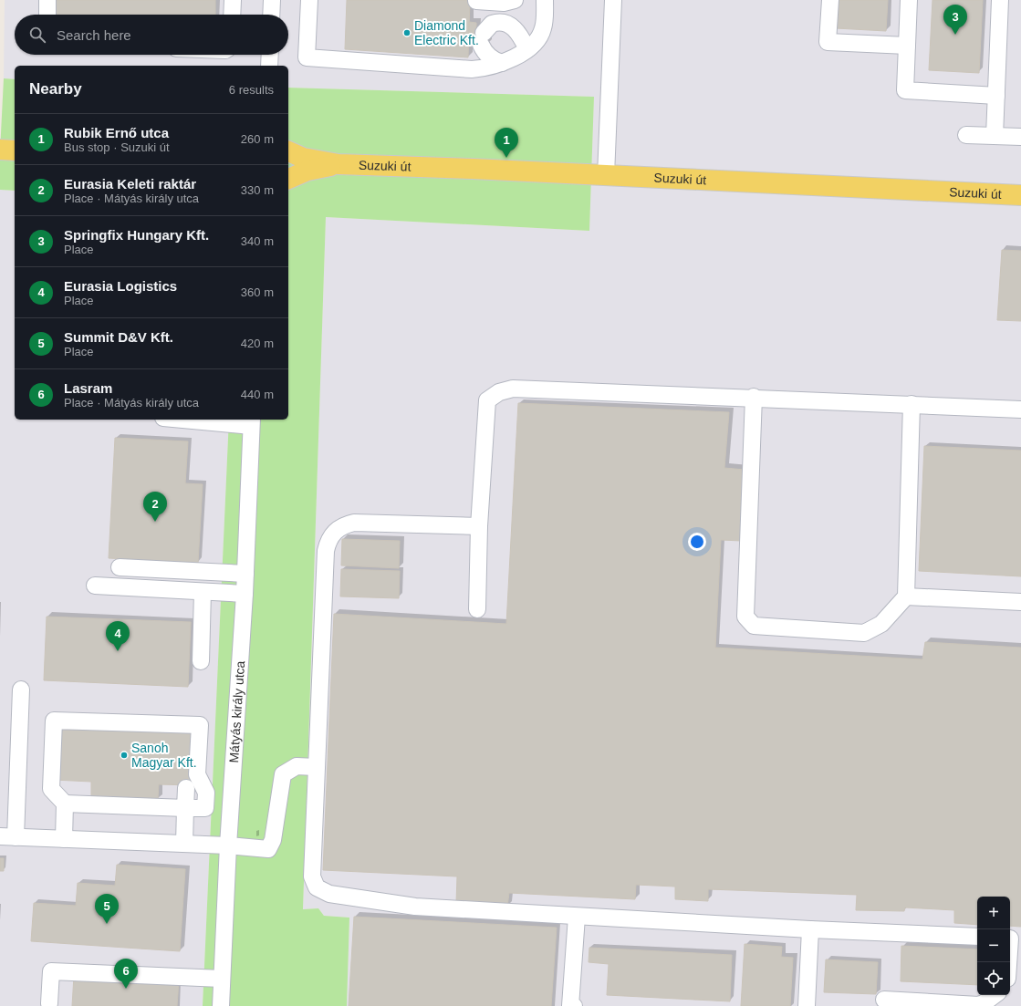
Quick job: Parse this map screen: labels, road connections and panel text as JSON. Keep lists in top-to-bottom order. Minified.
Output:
{"streets":{"main road":["Suzuki út"],"street":["Mátyás király utca"]},"places":["Diamond Electric Kft.","Sanoh Magyar Kft."],"page":{"pins":["3","1","2","4","5","6"],"search":"Search here","heading":["Nearby","6 results"],"list":[{"mark":"1","name":"Rubik Ernő utca","note":"Bus stop · Suzuki út","value":"260 m"},{"mark":"2","name":"Eurasia Keleti raktár","note":"Place · Mátyás király utca","value":"330 m"},{"mark":"3","name":"Springfix Hungary Kft.","note":"Place","value":"340 m"},{"mark":"4","name":"Eurasia Logistics","note":"Place","value":"360 m"},{"mark":"5","name":"Summit D&V Kft.","note":"Place","value":"420 m"},{"mark":"6","name":"Lasram","note":"Place · Mátyás király utca","value":"440 m"}],"map_buttons":["+","−"]}}
